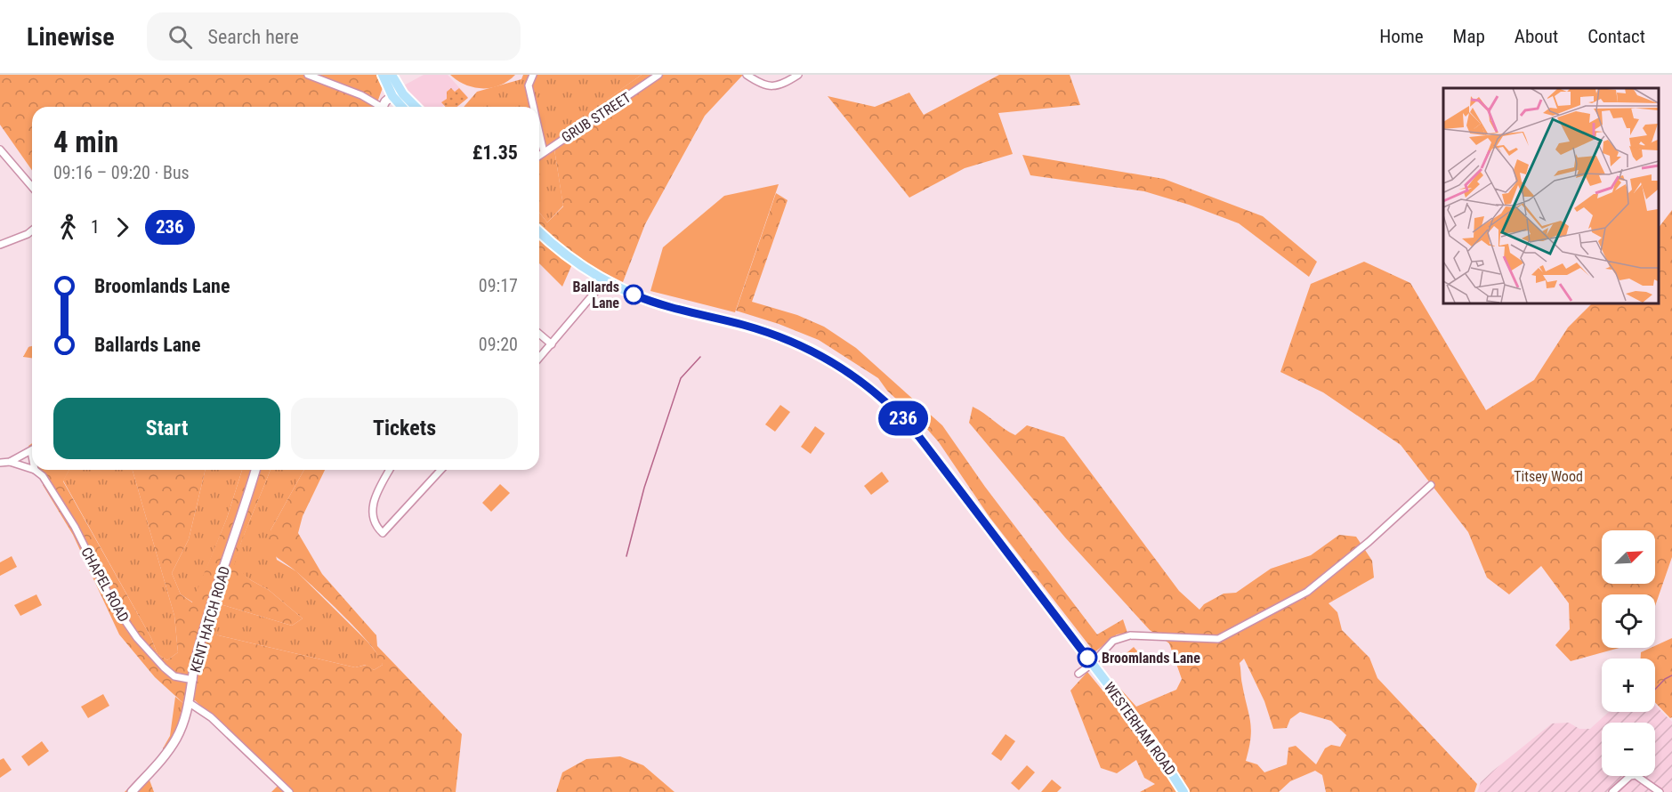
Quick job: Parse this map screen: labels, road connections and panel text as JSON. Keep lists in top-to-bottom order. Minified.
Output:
{"streets":{"main road":["KENT HATCH ROAD","WESTERHAM ROAD"],"street":["GRUB STREET","CHAPEL ROAD"]},"crossings":[["CHAPEL ROAD","KENT HATCH ROAD"]],"parks":["Titsey Wood"],"places":["Ballards Lane","Broomlands Lane"],"lines":["bus line 236"],"north":"top right","page":{"header":"Linewise","search":"Search here","nav":["Home","Map","About","Contact"],"on_map":"236","heading":["4 min","09:16 – 09:20 · Bus","£1.35"],"legs":["1","236"],"list":[{"name":"Broomlands Lane","value":"09:17"},{"name":"Ballards Lane","value":"09:20"}],"buttons":["Start","Tickets"],"map_buttons":["+","−"]}}
